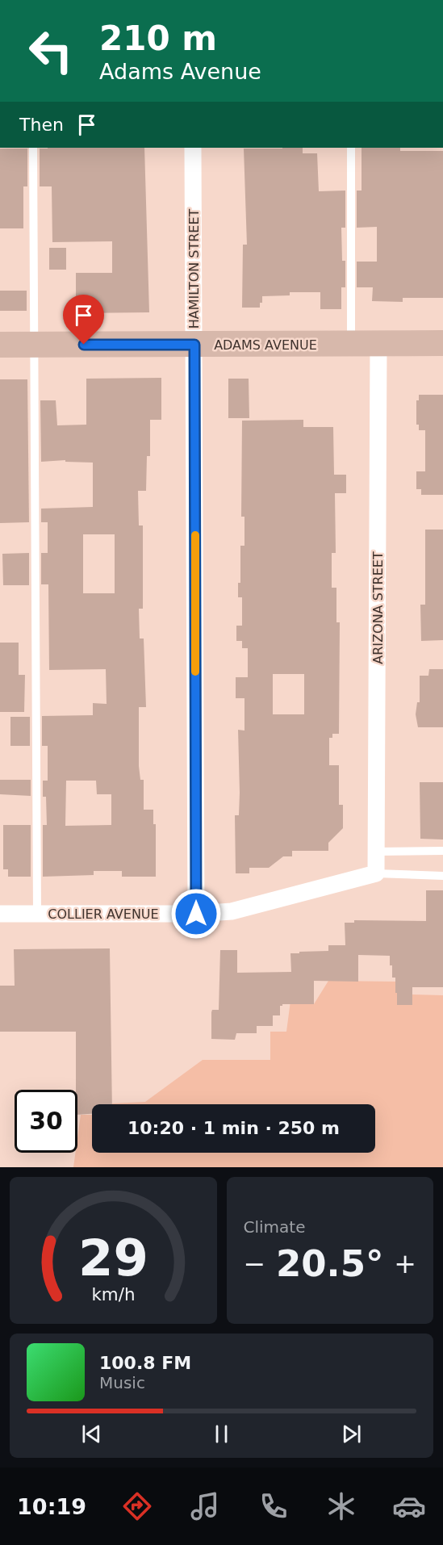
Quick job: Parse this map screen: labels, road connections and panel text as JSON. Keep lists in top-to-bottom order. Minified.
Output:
{"streets":{"main road":["ADAMS AVENUE"],"street":["HAMILTON STREET","ARIZONA STREET","COLLIER AVENUE"]},"crossings":[["HAMILTON STREET","ADAMS AVENUE"],["HAMILTON STREET","COLLIER AVENUE"],["ADAMS AVENUE","ARIZONA STREET"],["ARIZONA STREET","COLLIER AVENUE"]],"page":{"turn":["210 m","Adams Avenue"],"then":"Then","limit":"30","trip":"10:20 · 1 min · 250 m","tile":"Climate","heat":["−","20.5°","+"],"song":["100.8 FM","Music"],"tabs":"10:19","gauge":["29","km/h"]}}
